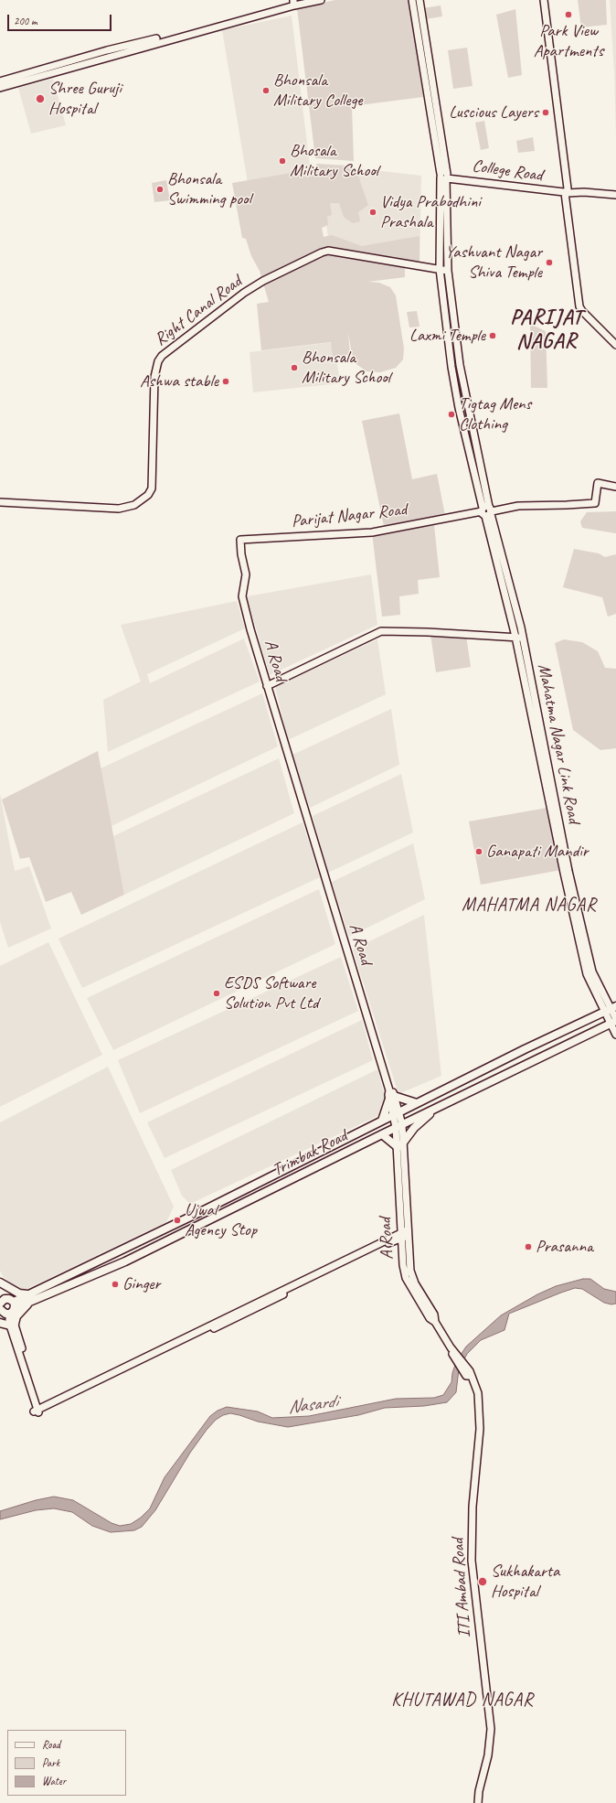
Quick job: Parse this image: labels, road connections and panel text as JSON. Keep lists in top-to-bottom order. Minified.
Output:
{"streets":{"highway":["Trimbak Road"],"street":["College Road","Right Canal Road","Parijat Nagar Road","A Road","Mahatma Nagar Link Road","ITI Ambad Road"]},"crossings":[["College Road","Mahatma Nagar Link Road"],["Right Canal Road","Mahatma Nagar Link Road"],["Parijat Nagar Road","A Road"],["Parijat Nagar Road","Mahatma Nagar Link Road"],["A Road","Trimbak Road"],["A Road","ITI Ambad Road"],["Mahatma Nagar Link Road","Trimbak Road"]],"districts":["PARIJAT NAGAR","MAHATMA NAGAR","KHUTAWAD NAGAR"],"water":["Nasardi"],"places":["Park View Apartments","Bhonsala Military College","Shree Guruji Hospital","Luscious Layers","Bhosala Military School","Bhonsala Swimming pool","Vidya Prabodhini Prashala","Yashvant Nagar Shiva Temple","Laxmi Temple","Bhonsala Military School","Ashwa stable","Tigtag Mens Clothing","Ganapati Mandir","ESDS Software Solution Pvt Ltd","Ujwal Agency Stop","Prasanna","Ginger","Sukhakarta Hospital"],"legend":["Road","Park","Water"],"scale_bar":"200 m"}
